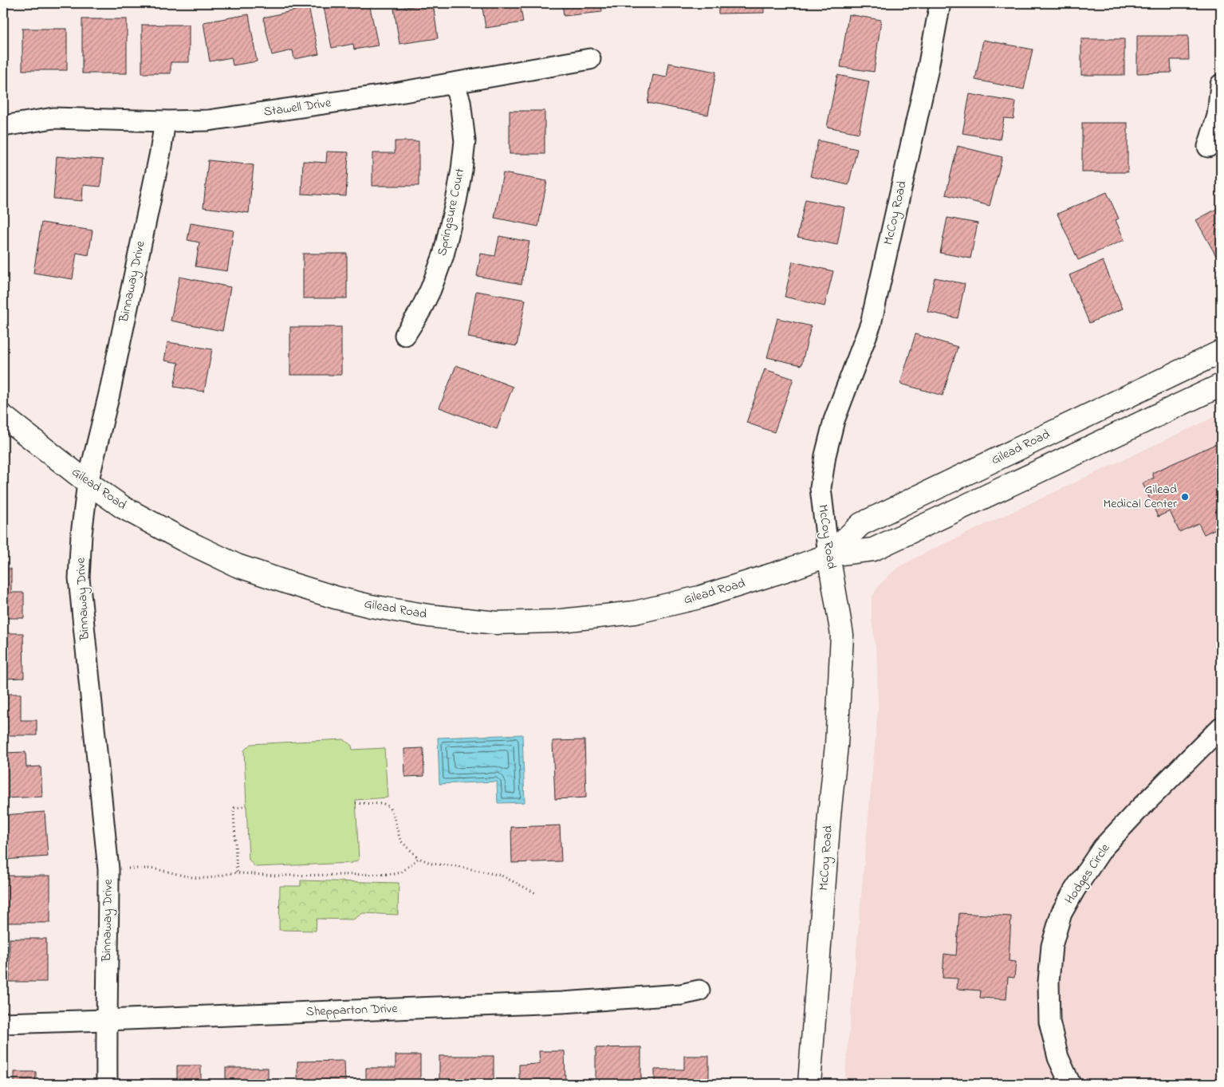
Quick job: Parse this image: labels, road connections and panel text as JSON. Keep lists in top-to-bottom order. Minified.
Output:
{"streets":{"main road":["McCoy Road","Gilead Road"],"street":["Stawell Drive","Springsure Court","Binnaway Drive","Hodges Circle","Shepparton Drive"]},"crossings":[["Stawell Drive","Springsure Court"],["Stawell Drive","Binnaway Drive"],["McCoy Road","Gilead Road"],["Binnaway Drive","Gilead Road"],["Binnaway Drive","Shepparton Drive"]],"places":["Gilead Medical Center"]}
